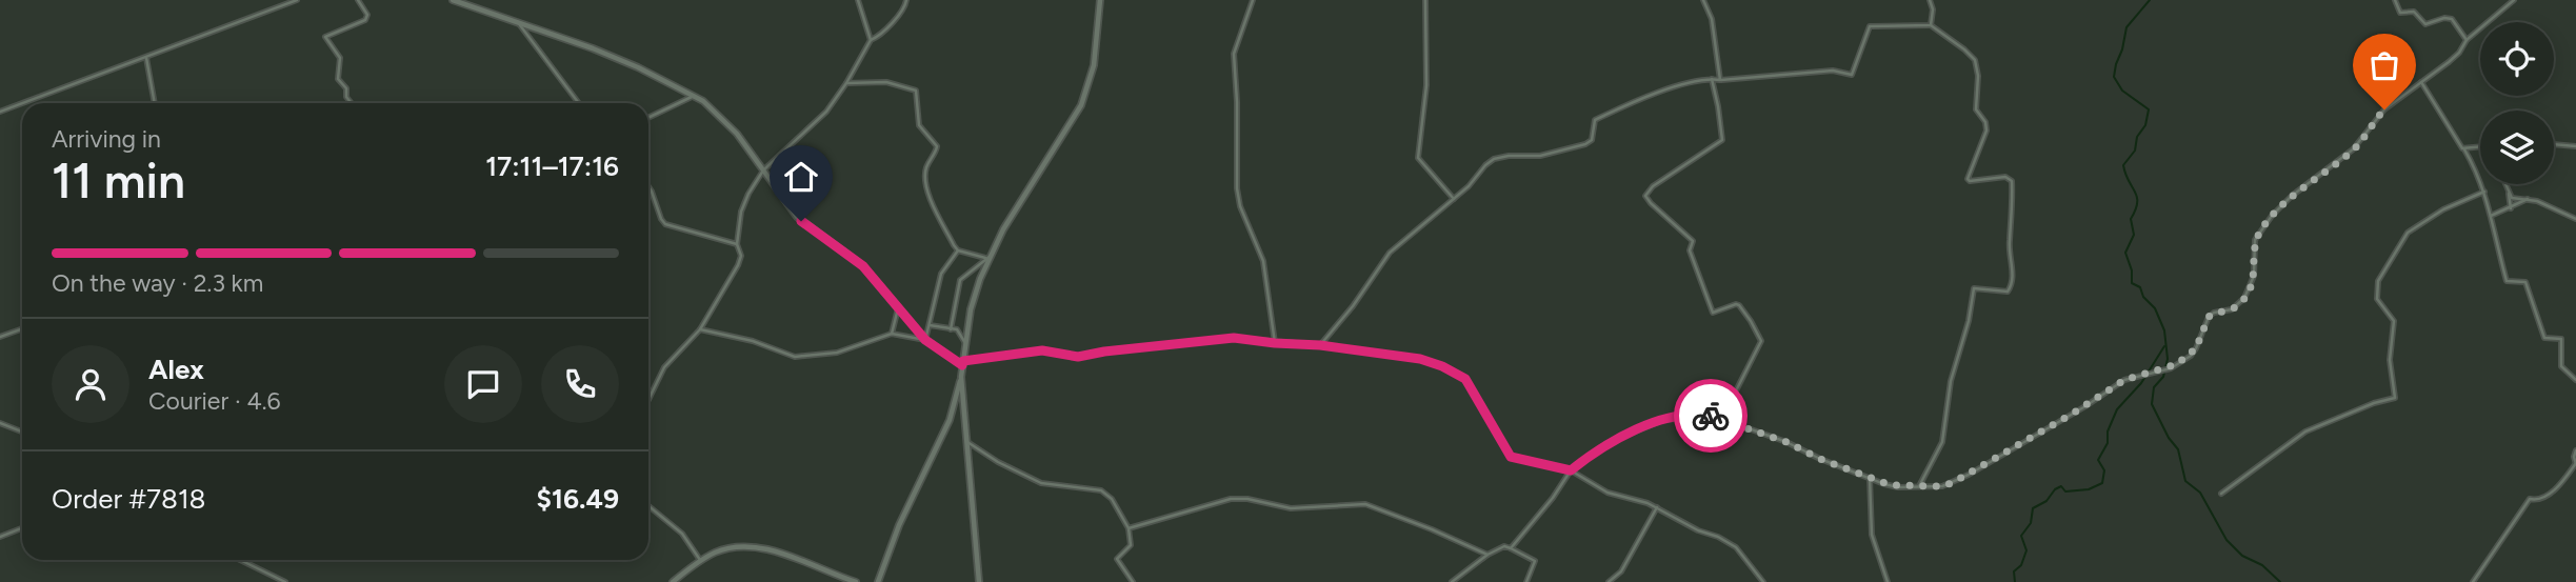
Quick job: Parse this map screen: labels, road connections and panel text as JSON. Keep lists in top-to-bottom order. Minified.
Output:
{"page":{"heading":["11 min","Arriving in","17:11–17:16"],"panel":["Alex","Courier · 4.6","Order #7818","$16.49"],"bar":"On the way · 2.3 km"}}
